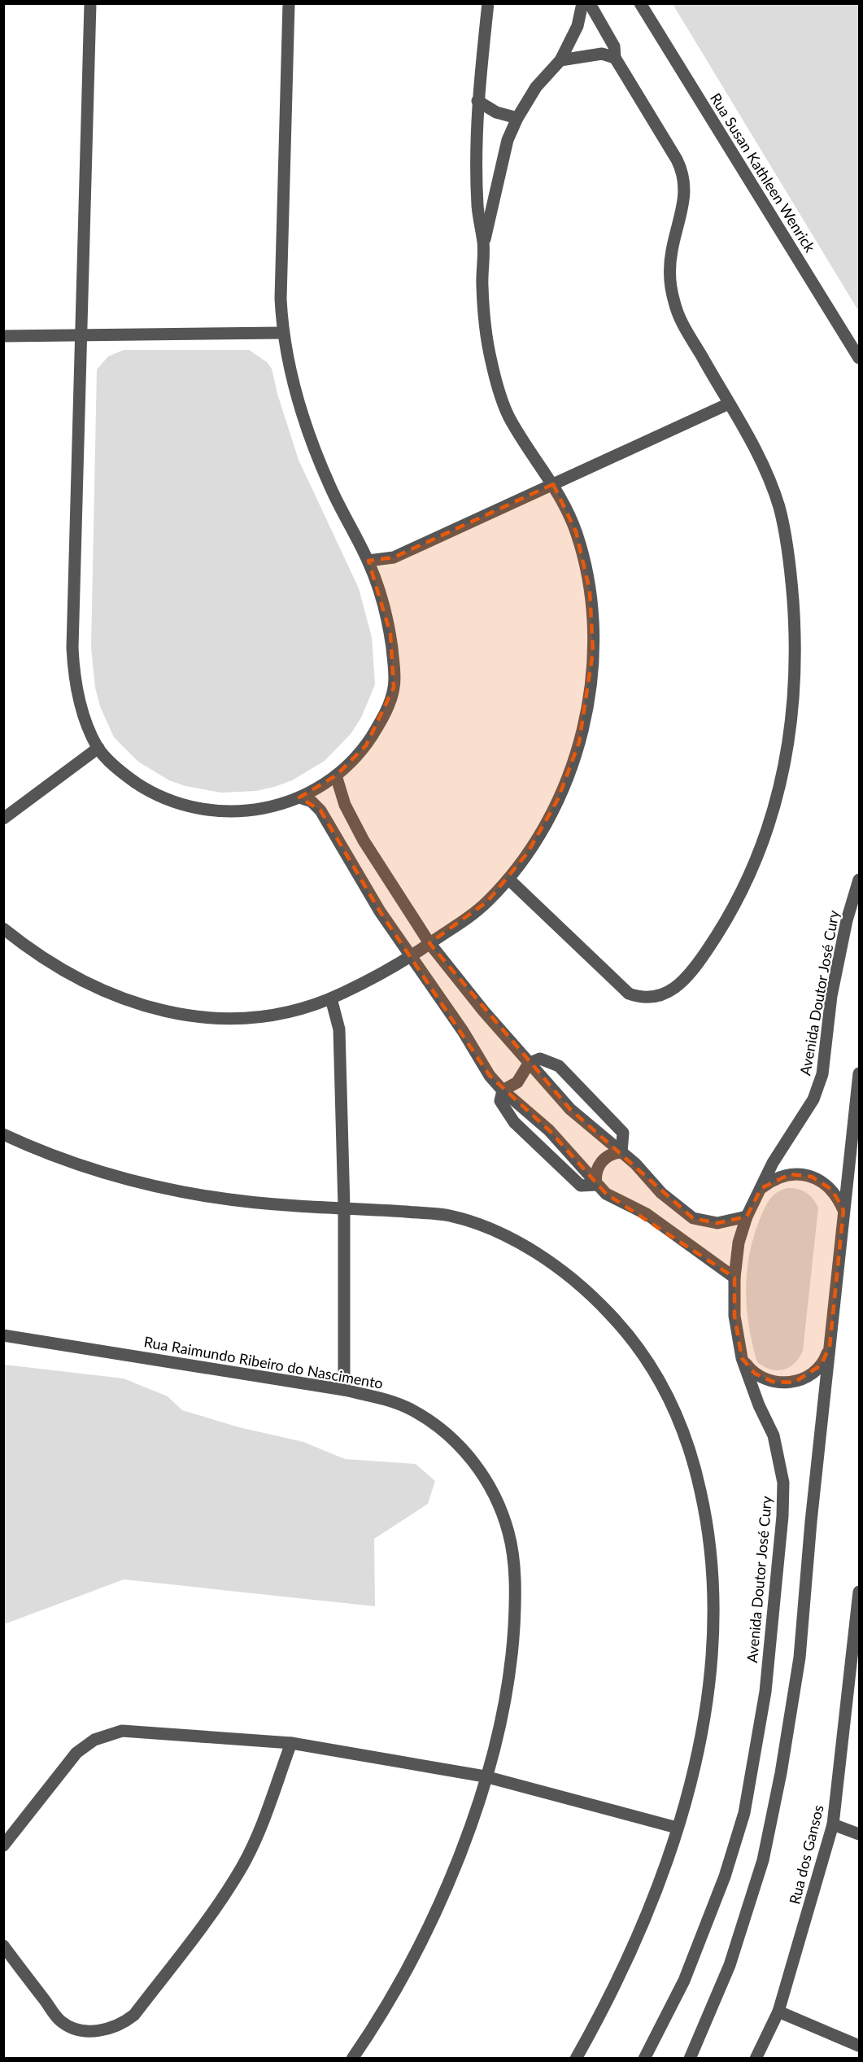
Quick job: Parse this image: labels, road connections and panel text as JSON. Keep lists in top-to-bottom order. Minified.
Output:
{"streets":{"street":["Rua Susan Kathleen Wenrick","Avenida Doutor José Cury","Rua Raimundo Ribeiro do Nascimento","Rua dos Gansos"]}}
